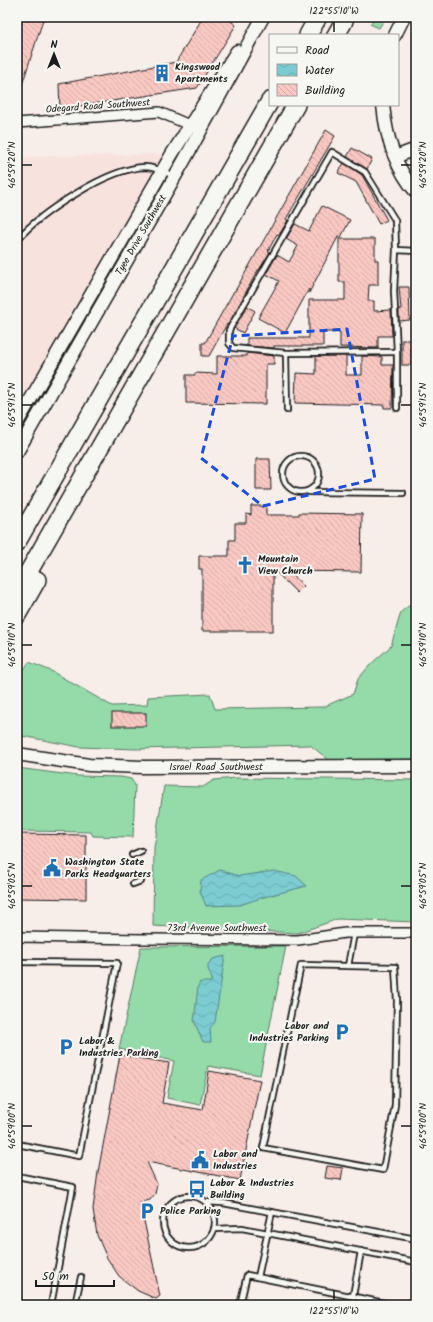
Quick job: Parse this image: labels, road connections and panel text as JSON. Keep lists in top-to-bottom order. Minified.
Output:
{"streets":{"street":["Odegard Road Southwest","Tyee Drive Southwest","Israel Road Southwest","73rd Avenue Southwest"]},"crossings":[["Odegard Road Southwest","Tyee Drive Southwest"]],"places":{"building":["Kingswood Apartments"],"church":["Mountain View Church"],"public building":["Washington State Parks Headquarters","Labor and Industries"],"parking":["Labor and Industries Parking","Labor & Industries Parking","Police Parking"],"bus stop":["Labor & Industries Building"]},"legend":["Road","Water","Building"],"scale_bar":"50 m","north":"top","coordinates":["122°55'10\"W","46°59'20\"N","46°59'15\"N","46°59'10\"N","46°59'05\"N","46°59'00\"N"]}
